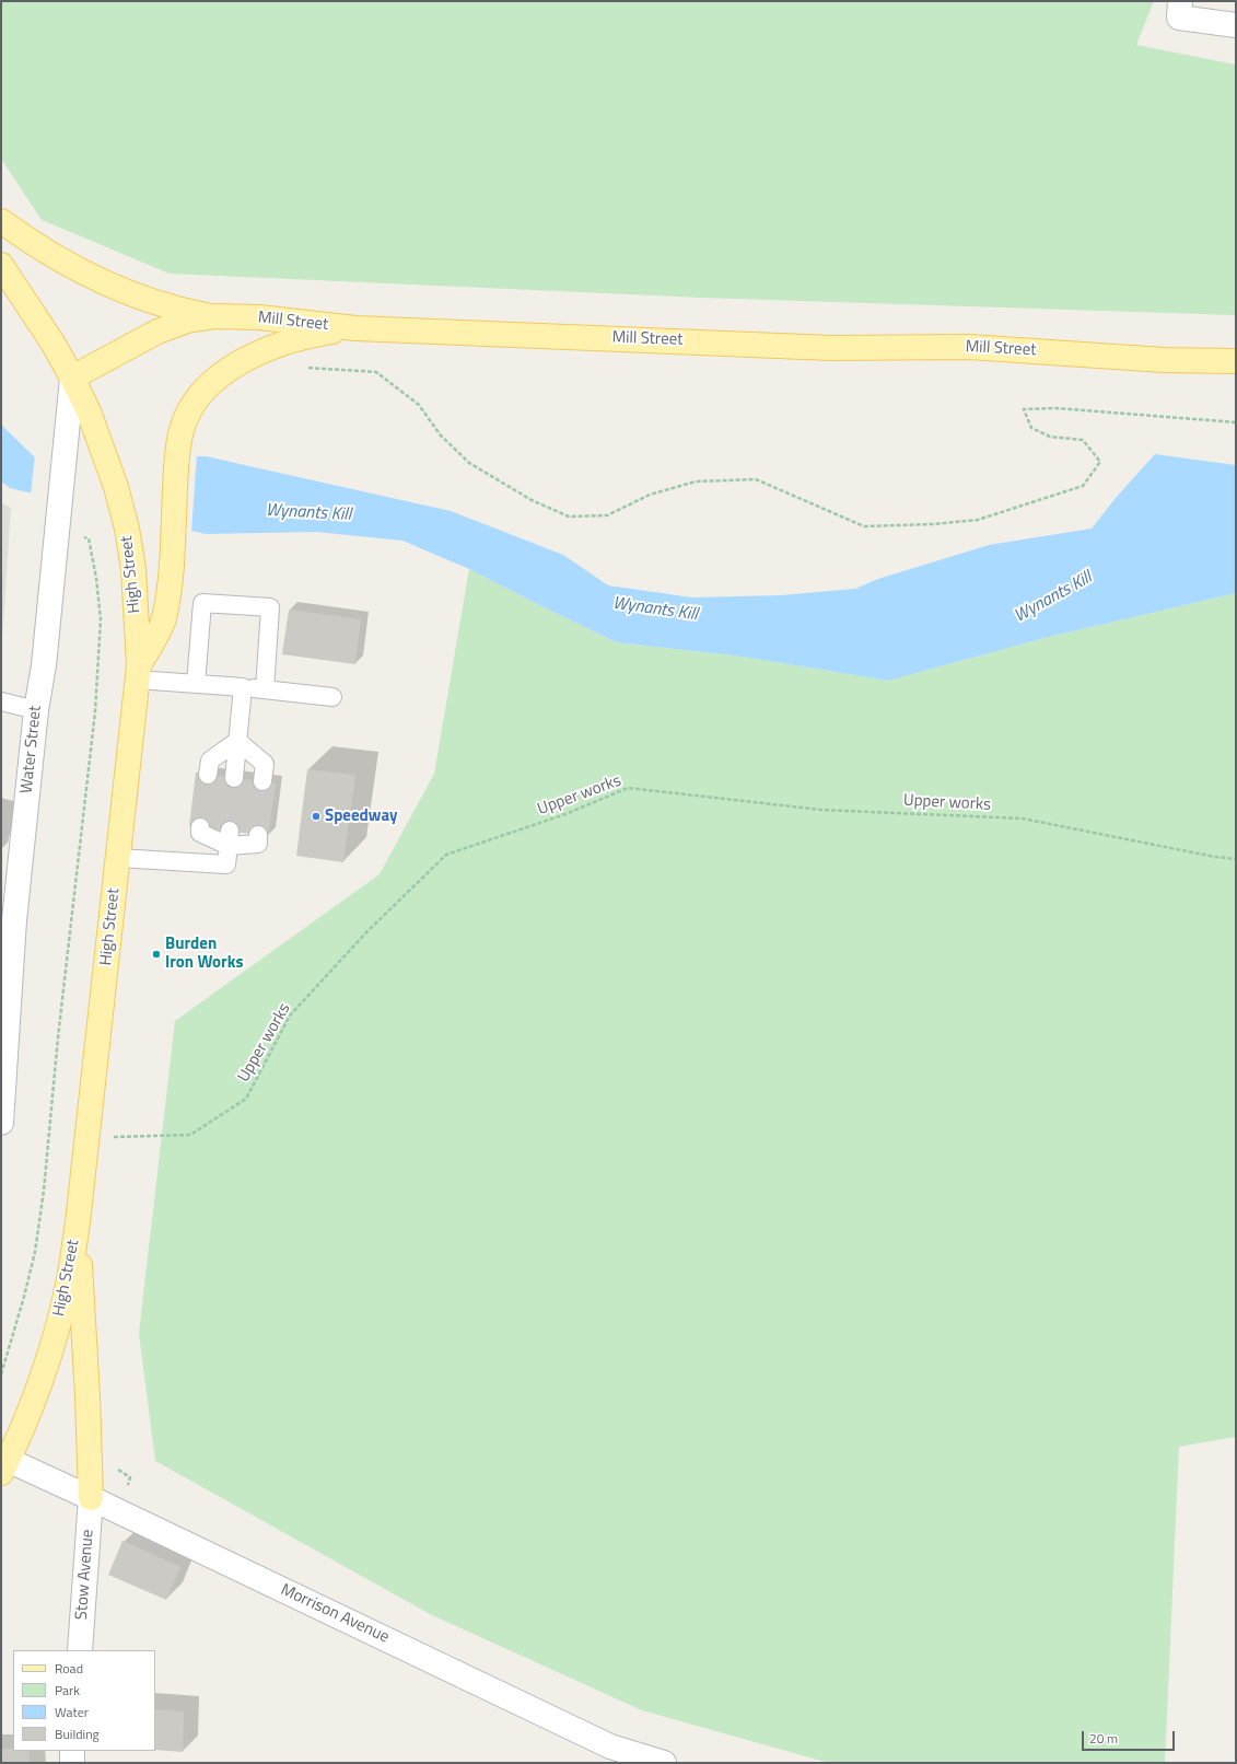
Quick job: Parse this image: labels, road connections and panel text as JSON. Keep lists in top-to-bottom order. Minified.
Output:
{"streets":{"main road":["Mill Street","High Street"],"street":["Water Street","Stow Avenue","Morrison Avenue"],"path":["Upper works"]},"crossings":[["Mill Street","High Street"],["Mill Street","Water Street"],["High Street","Water Street"],["High Street","Upper works"],["High Street","Morrison Avenue"],["Stow Avenue","Morrison Avenue"]],"water":["Wynants Kill"],"places":["Speedway","Burden Iron Works"],"legend":["Road","Park","Water","Building"],"scale_bar":"20 m"}
